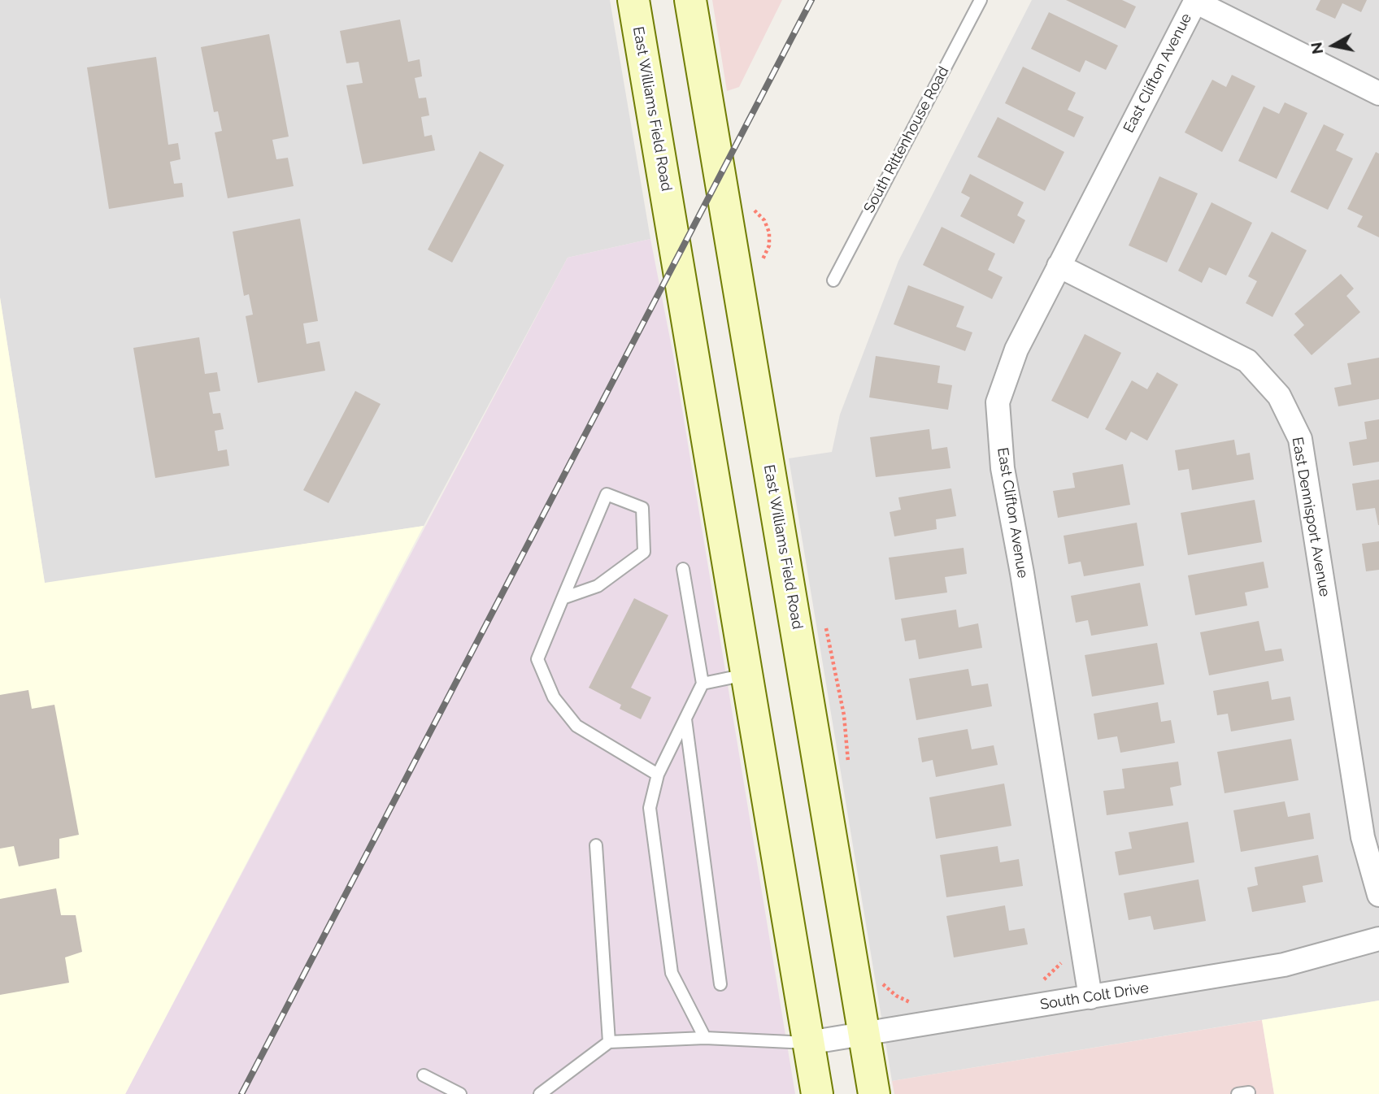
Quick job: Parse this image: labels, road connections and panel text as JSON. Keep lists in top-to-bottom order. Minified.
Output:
{"streets":{"main road":["East Williams Field Road"],"street":["East Clifton Avenue","East Dennisport Avenue","South Colt Drive"],"lane":["South Rittenhouse Road"]},"crossings":[["East Clifton Avenue","East Dennisport Avenue"],["East Clifton Avenue","South Colt Drive"],["East Williams Field Road","South Colt Drive"]],"north":"left"}
